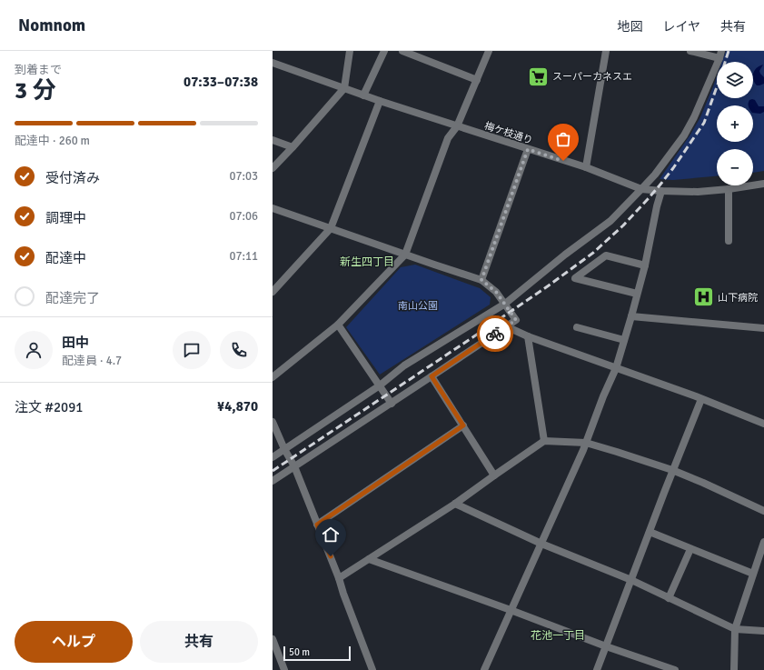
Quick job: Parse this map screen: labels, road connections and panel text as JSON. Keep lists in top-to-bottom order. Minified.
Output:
{"streets":{"street":["梅ケ枝通り"]},"districts":["新生四丁目","花池一丁目"],"parks":["南山公園"],"places":{"supermarket":["スーパーカネスエ"],"hospital":["山下病院"]},"scale_bar":"50 m","page":{"header":"Nomnom","nav":["地図","レイヤ","共有"],"heading":["3 分","到着まで","07:33–07:38"],"panel":["田中","配達員 · 4.7","注文 #2091","¥4,870"],"map_buttons":["+","−"],"bar":"配達中 · 260 m","list":[["受付済み","07:03"],["調理中","07:06"],["配達中","07:11"],"配達完了"],"buttons":["ヘルプ","共有"],"scale":"50 m"}}
